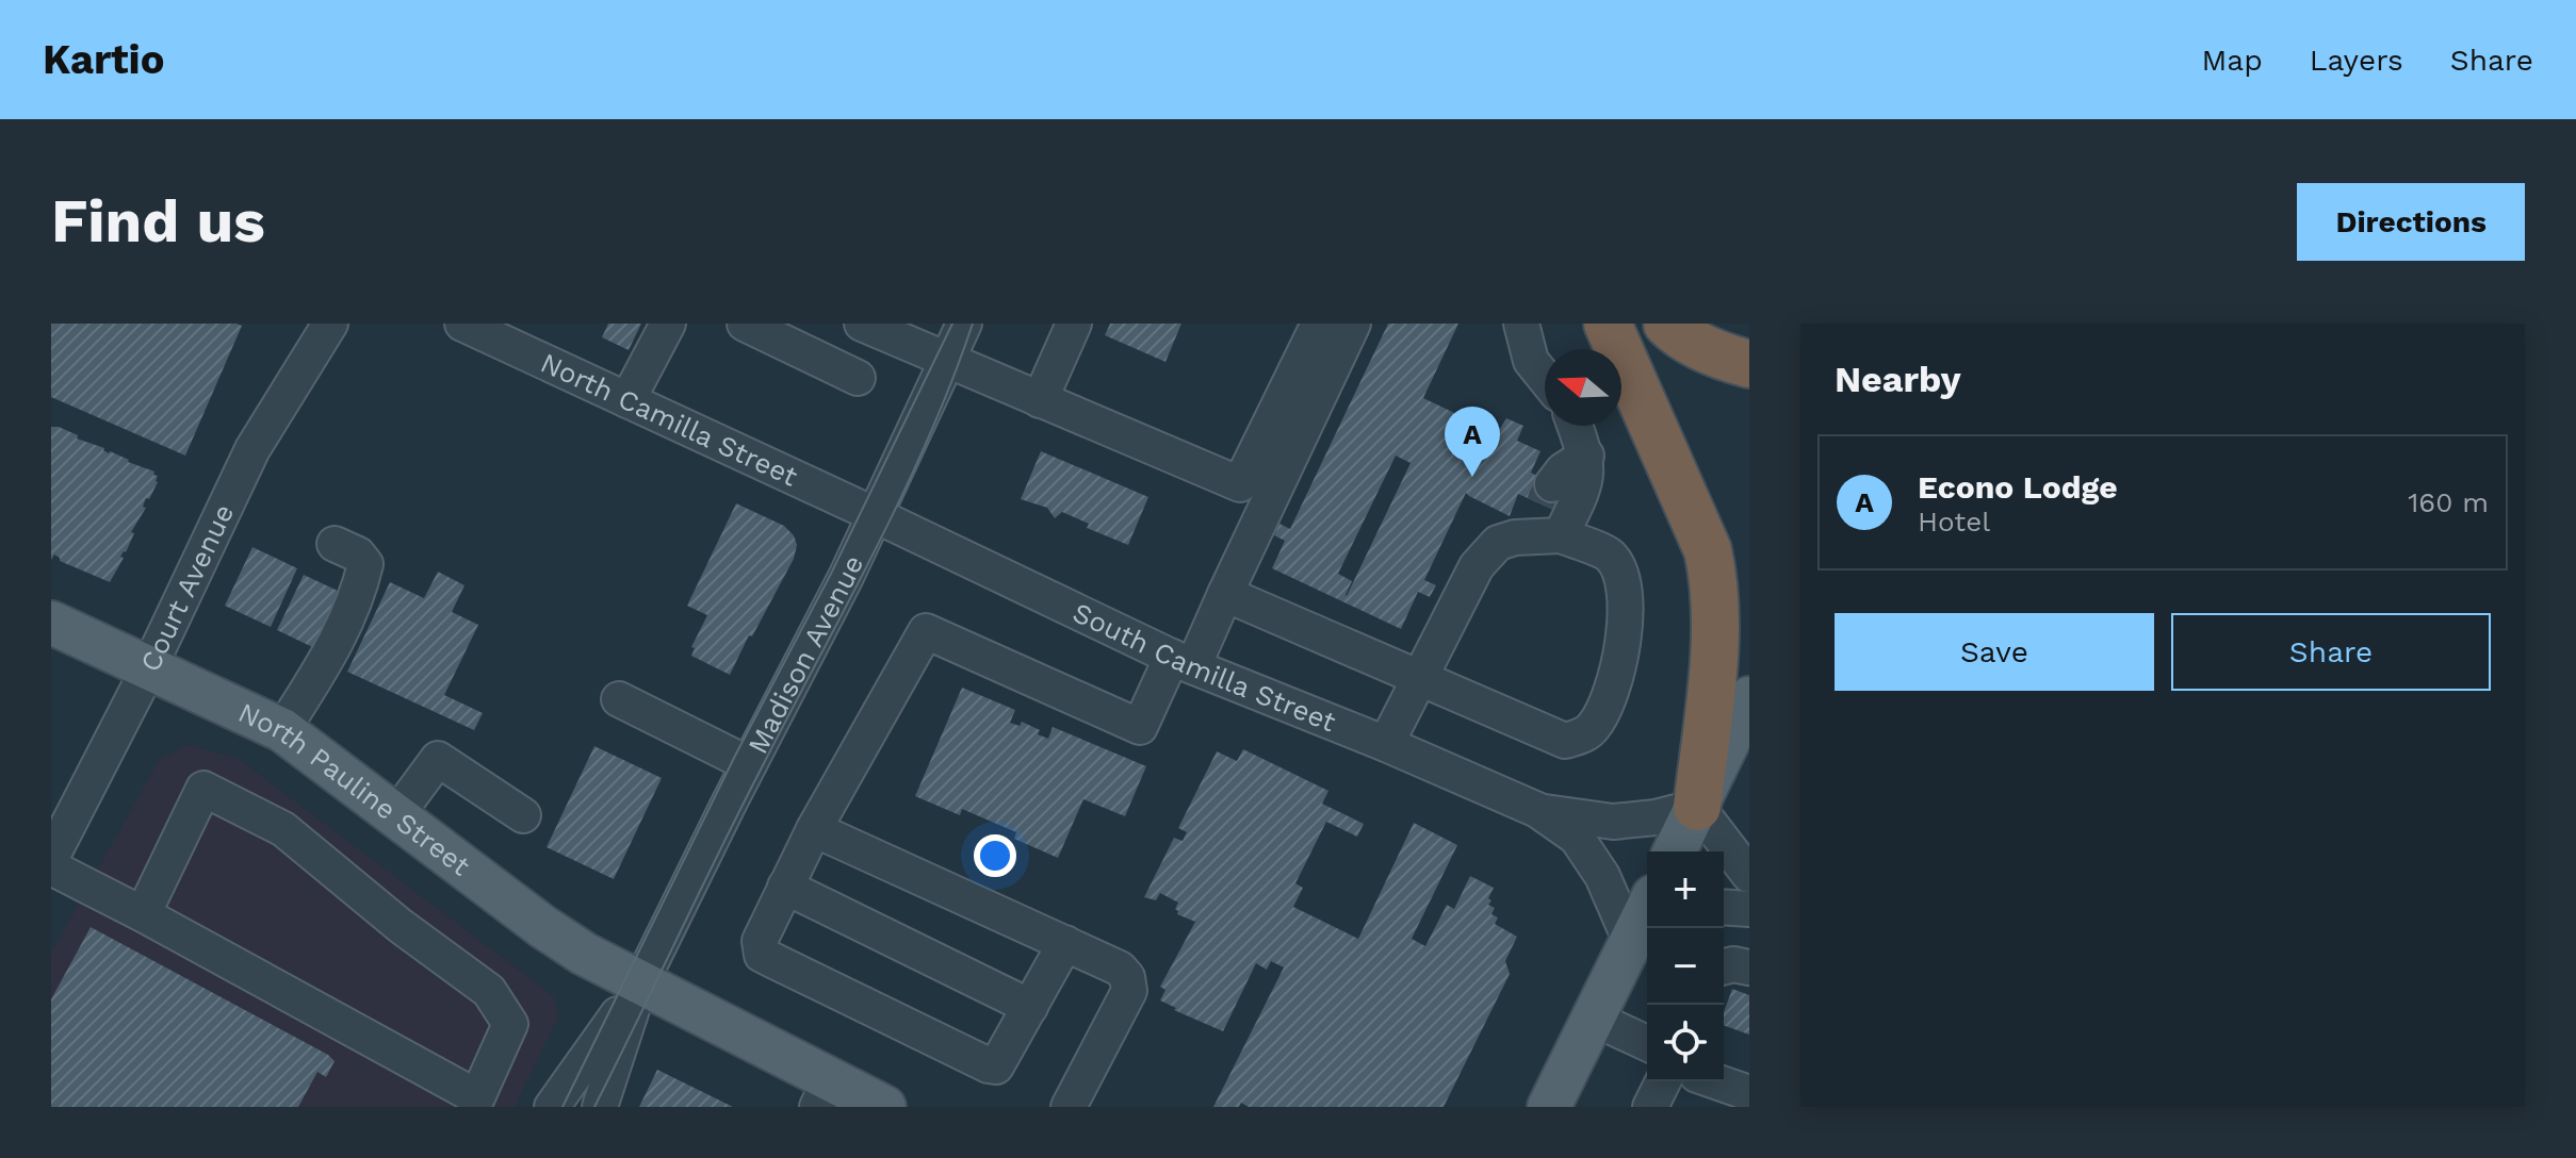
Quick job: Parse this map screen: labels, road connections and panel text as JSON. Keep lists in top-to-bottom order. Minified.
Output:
{"streets":{"main road":["North Pauline Street"],"street":["North Camilla Street","Court Avenue","Madison Avenue","South Camilla Street"]},"crossings":[["North Camilla Street","Madison Avenue"],["North Camilla Street","South Camilla Street"],["Court Avenue","North Pauline Street"],["Madison Avenue","South Camilla Street"],["Madison Avenue","North Pauline Street"]],"north":"left","page":{"header":"Kartio","nav":["Map","Layers","Share"],"buttons":["Directions",["Save","Share"]],"title":"Find us","heading":"Nearby","pins":"A","list":[{"mark":"A","name":"Econo Lodge","note":"Hotel","value":"160 m"}],"map_buttons":["+","−"]}}
